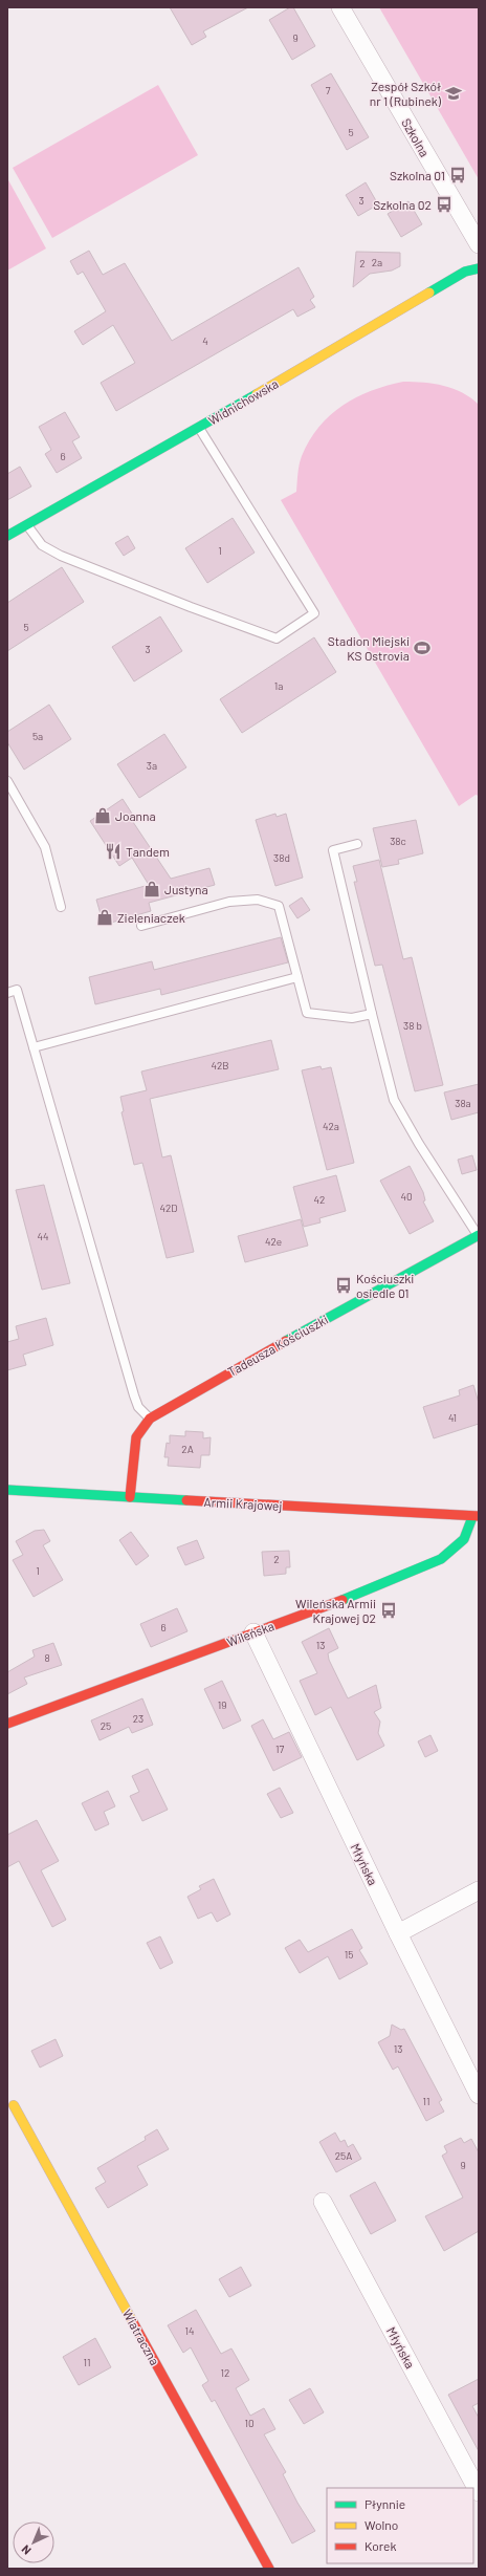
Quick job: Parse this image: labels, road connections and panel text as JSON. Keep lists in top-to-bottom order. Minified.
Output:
{"streets":{"street":["Szkolna","Widnichowska","Tadeusza Kościuszki","Armii Krajowej","Wileńska","Młyńska","Wiatraczna"]},"crossings":[["Tadeusza Kościuszki","Armii Krajowej"],["Armii Krajowej","Wileńska"],["Wileńska","Młyńska"]],"places":{"school or university":["Zespół Szkół nr 1 (Rubinek)"],"bus stop":["Szkolna 01","Szkolna 02","Kościuszki osiedle 01","Wileńska Armii Krajowej 02"],"sports":["Stadion Miejski KS Ostrovia"],"shop":["Joanna","Justyna","Zieleniaczek"],"restaurant":["Tandem"]},"house_numbers":["9","7","5","3","2a","2","4","6","1","5","3","1a","5a","3a","38c","38d","38 b","42B","38a","42a","40","42","42D","44","42e","41","2A","2","1","6","13","8","19","23","25","17","15","13","11","25A","9","14","11","12","10"],"legend":["Płynnie","Wolno","Korek"],"north":"bottom left"}
